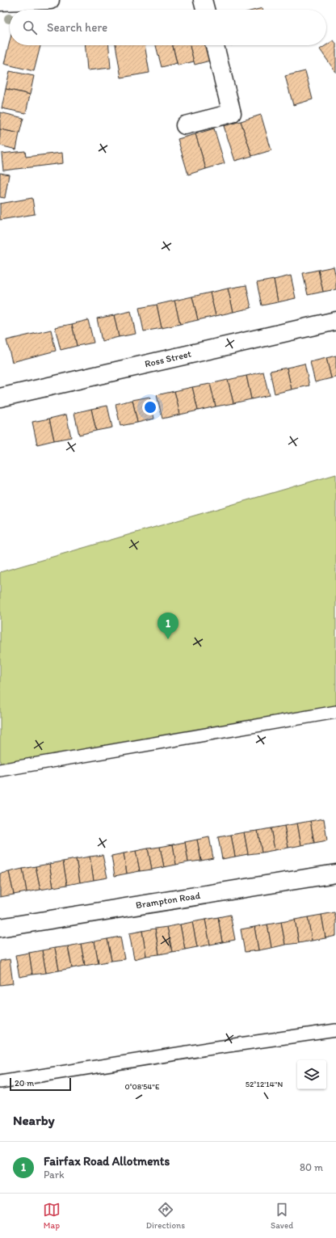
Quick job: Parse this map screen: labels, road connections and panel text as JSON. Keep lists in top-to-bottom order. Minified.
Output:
{"streets":{"street":["Ross Street","Brampton Road"]},"scale_bar":"20 m","page":{"search":"Search here","pins":"1","scale":"20 m","heading":"Nearby","list":[{"mark":"1","name":"Fairfax Road Allotments","note":"Park","value":"80 m"}],"nav":["Map","Directions","Saved"]},"coordinates":["52°12'14\"N","0°08'54\"E"]}
